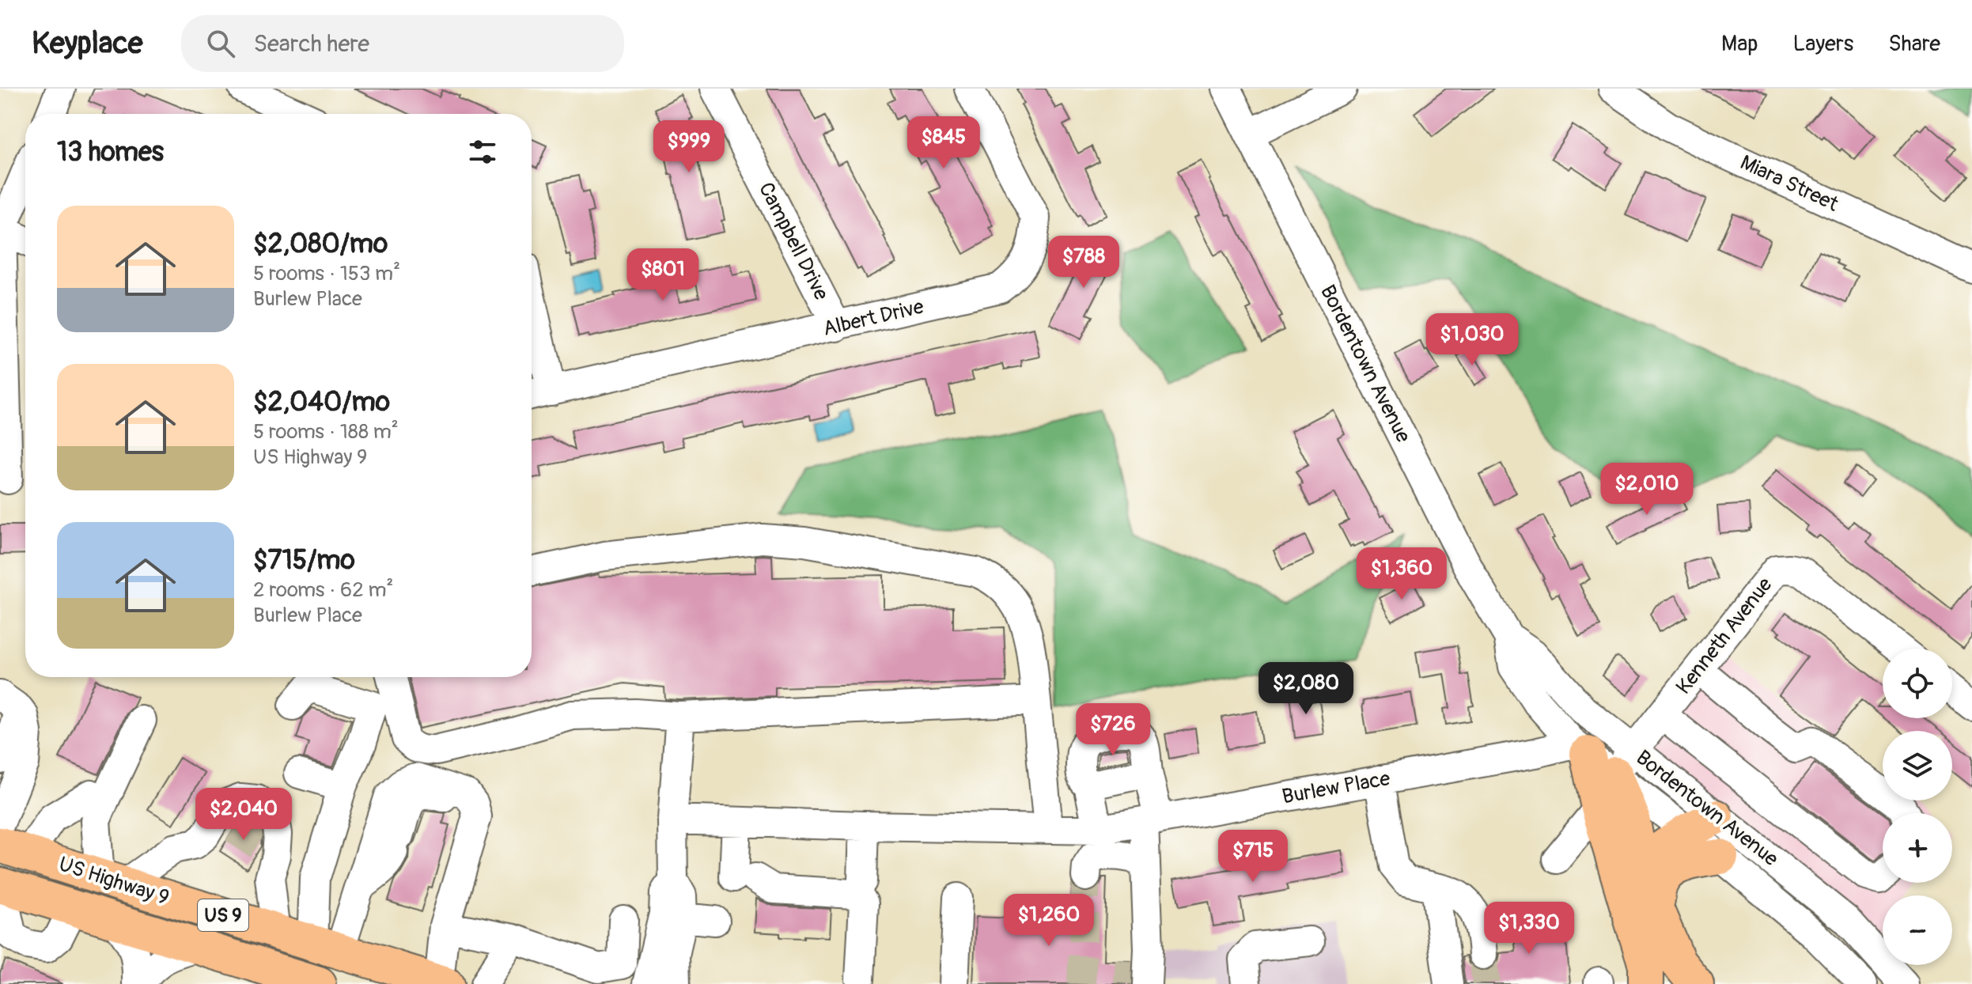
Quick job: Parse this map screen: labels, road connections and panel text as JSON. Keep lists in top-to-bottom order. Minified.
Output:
{"streets":{"highway":["US Highway 9","US 9"],"street":["Miara Street","Campbell Drive","Albert Drive","Bordentown Avenue","Kenneth Avenue","Burlew Place"]},"crossings":[["Campbell Drive","Albert Drive"],["Bordentown Avenue","Kenneth Avenue"],["Bordentown Avenue","Burlew Place"]],"page":{"header":"Keyplace","search":"Search here","nav":["Map","Layers","Share"],"heading":"13 homes","price":["$845","$999","$788","$801","$1,030","$2,010","$1,360","$2,080","$726","$2,040","$715","$1,260","$1,330"],"list":[{"name":"$2,080/mo","note":"5 rooms · 153 m² · Burlew Place"},{"name":"$2,040/mo","note":"5 rooms · 188 m² · US Highway 9"},{"name":"$715/mo","note":"2 rooms · 62 m² · Burlew Place"}],"map_buttons":["+","−"]}}
